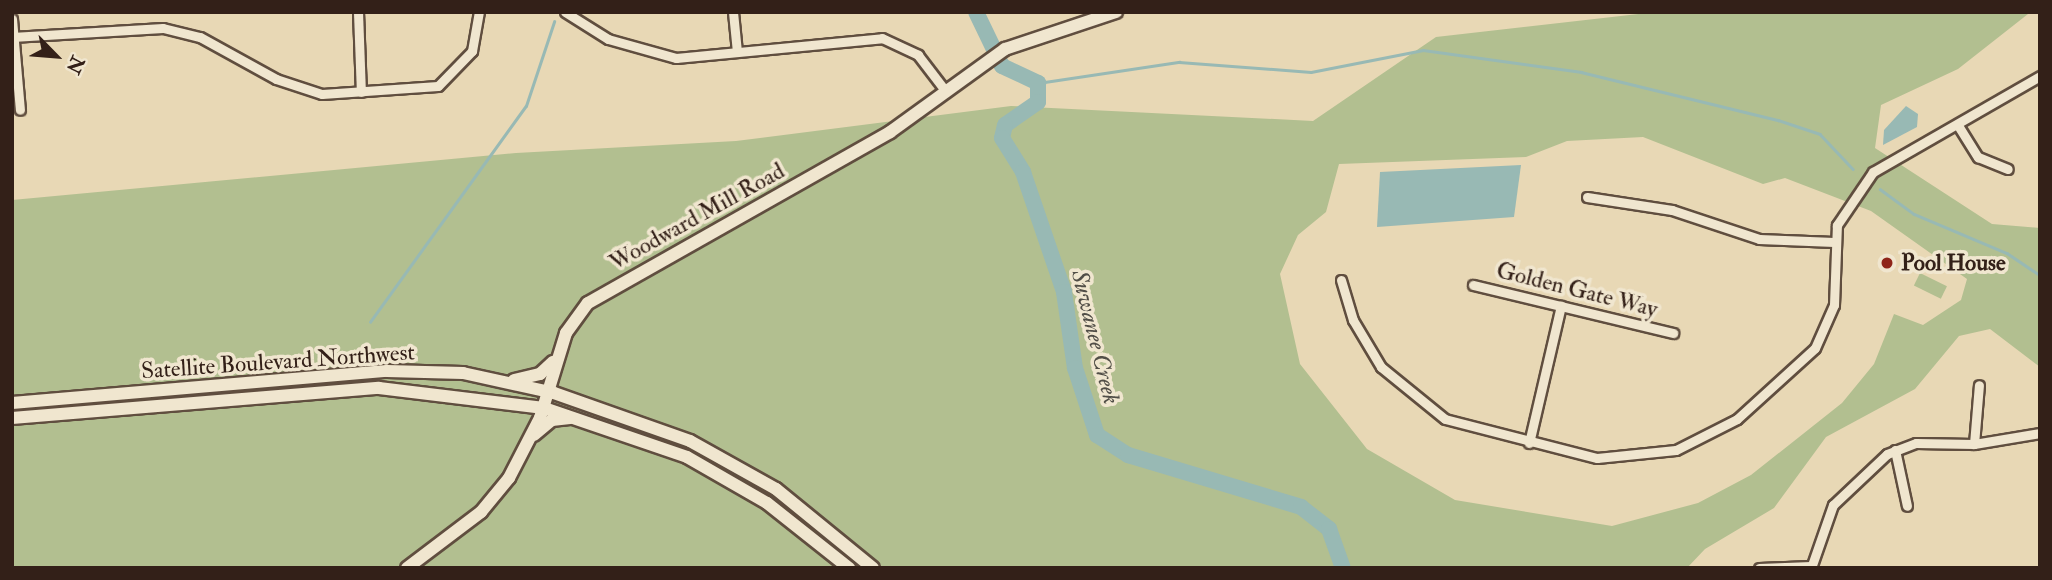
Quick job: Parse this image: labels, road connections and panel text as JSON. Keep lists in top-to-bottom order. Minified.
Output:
{"streets":{"main road":["Woodward Mill Road","Satellite Boulevard Northwest"],"street":["Golden Gate Way"]},"crossings":[["Woodward Mill Road","Satellite Boulevard Northwest"]],"water":["Suwanee Creek"],"places":["Pool House"],"north":"bottom right"}
